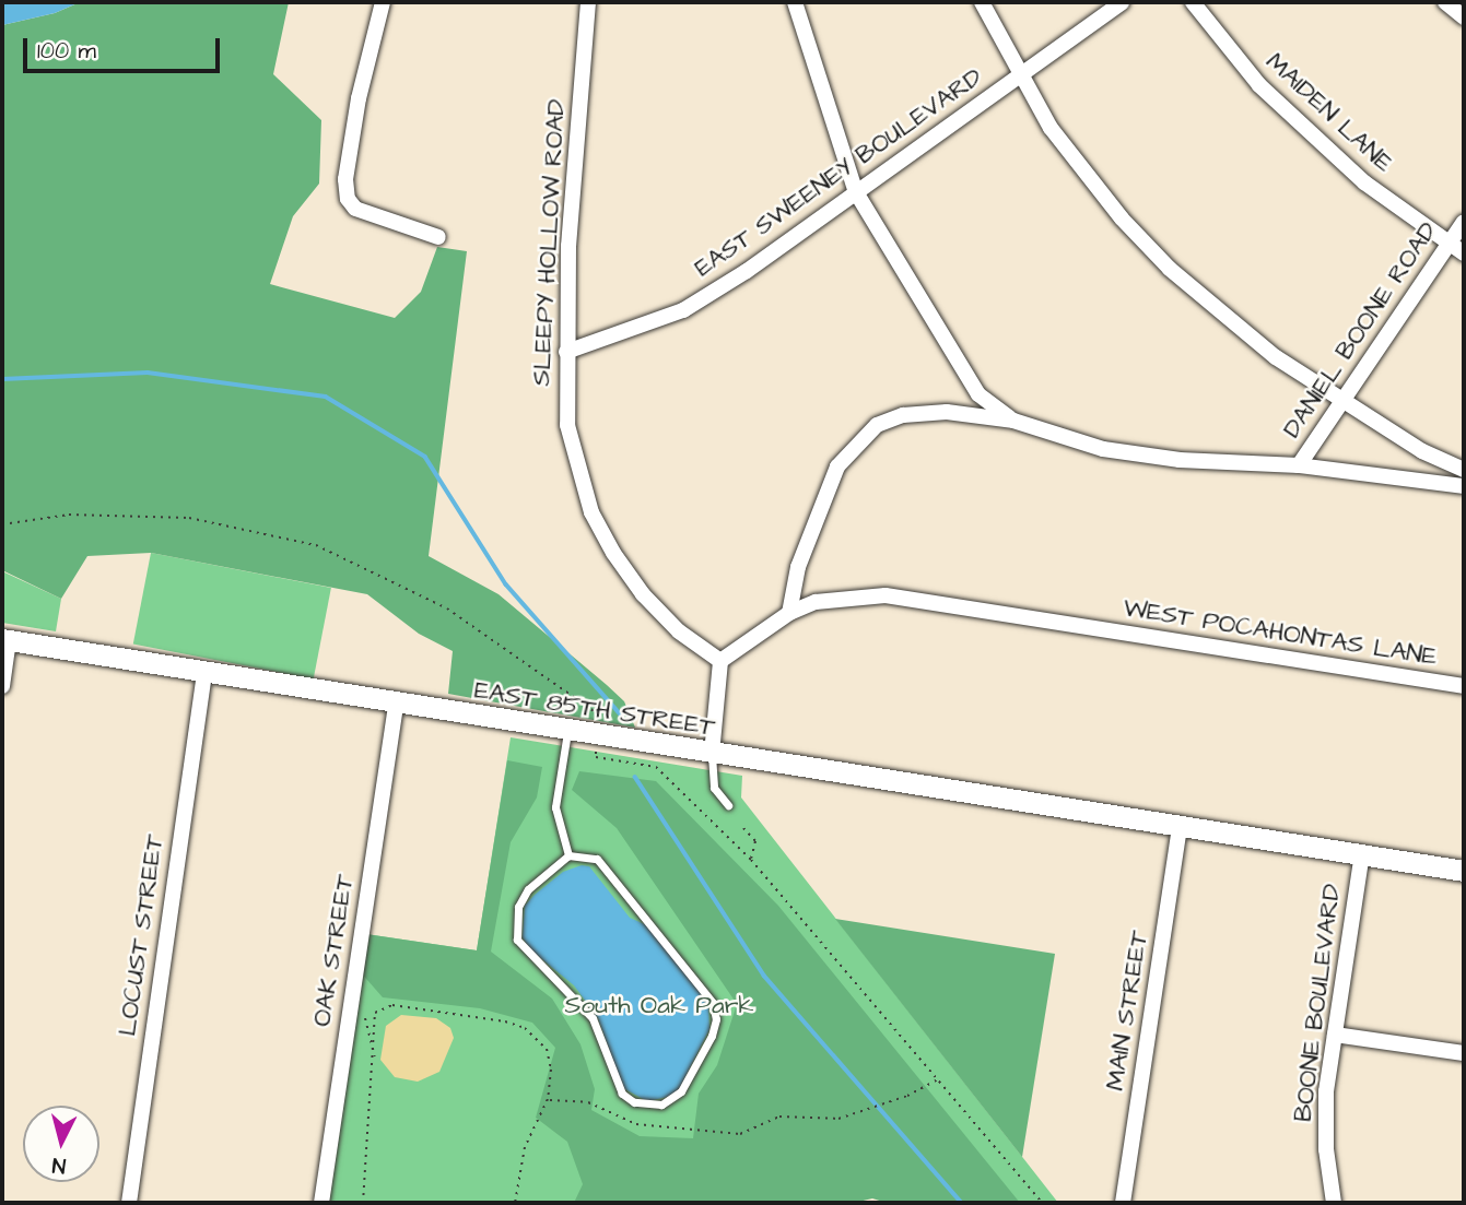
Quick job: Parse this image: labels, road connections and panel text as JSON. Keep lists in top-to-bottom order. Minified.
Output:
{"streets":{"main road":["EAST 85TH STREET"],"street":["MAIDEN LANE","EAST SWEENEY BOULEVARD","SLEEPY HOLLOW ROAD","DANIEL BOONE ROAD","WEST POCAHONTAS LANE","LOCUST STREET","OAK STREET","BOONE BOULEVARD","MAIN STREET"]},"crossings":[["MAIDEN LANE","DANIEL BOONE ROAD"],["EAST SWEENEY BOULEVARD","SLEEPY HOLLOW ROAD"],["SLEEPY HOLLOW ROAD","WEST POCAHONTAS LANE"],["EAST 85TH STREET","LOCUST STREET"],["EAST 85TH STREET","OAK STREET"],["EAST 85TH STREET","BOONE BOULEVARD"],["EAST 85TH STREET","MAIN STREET"]],"parks":["South Oak Park"],"scale_bar":"100 m","north":"bottom"}
